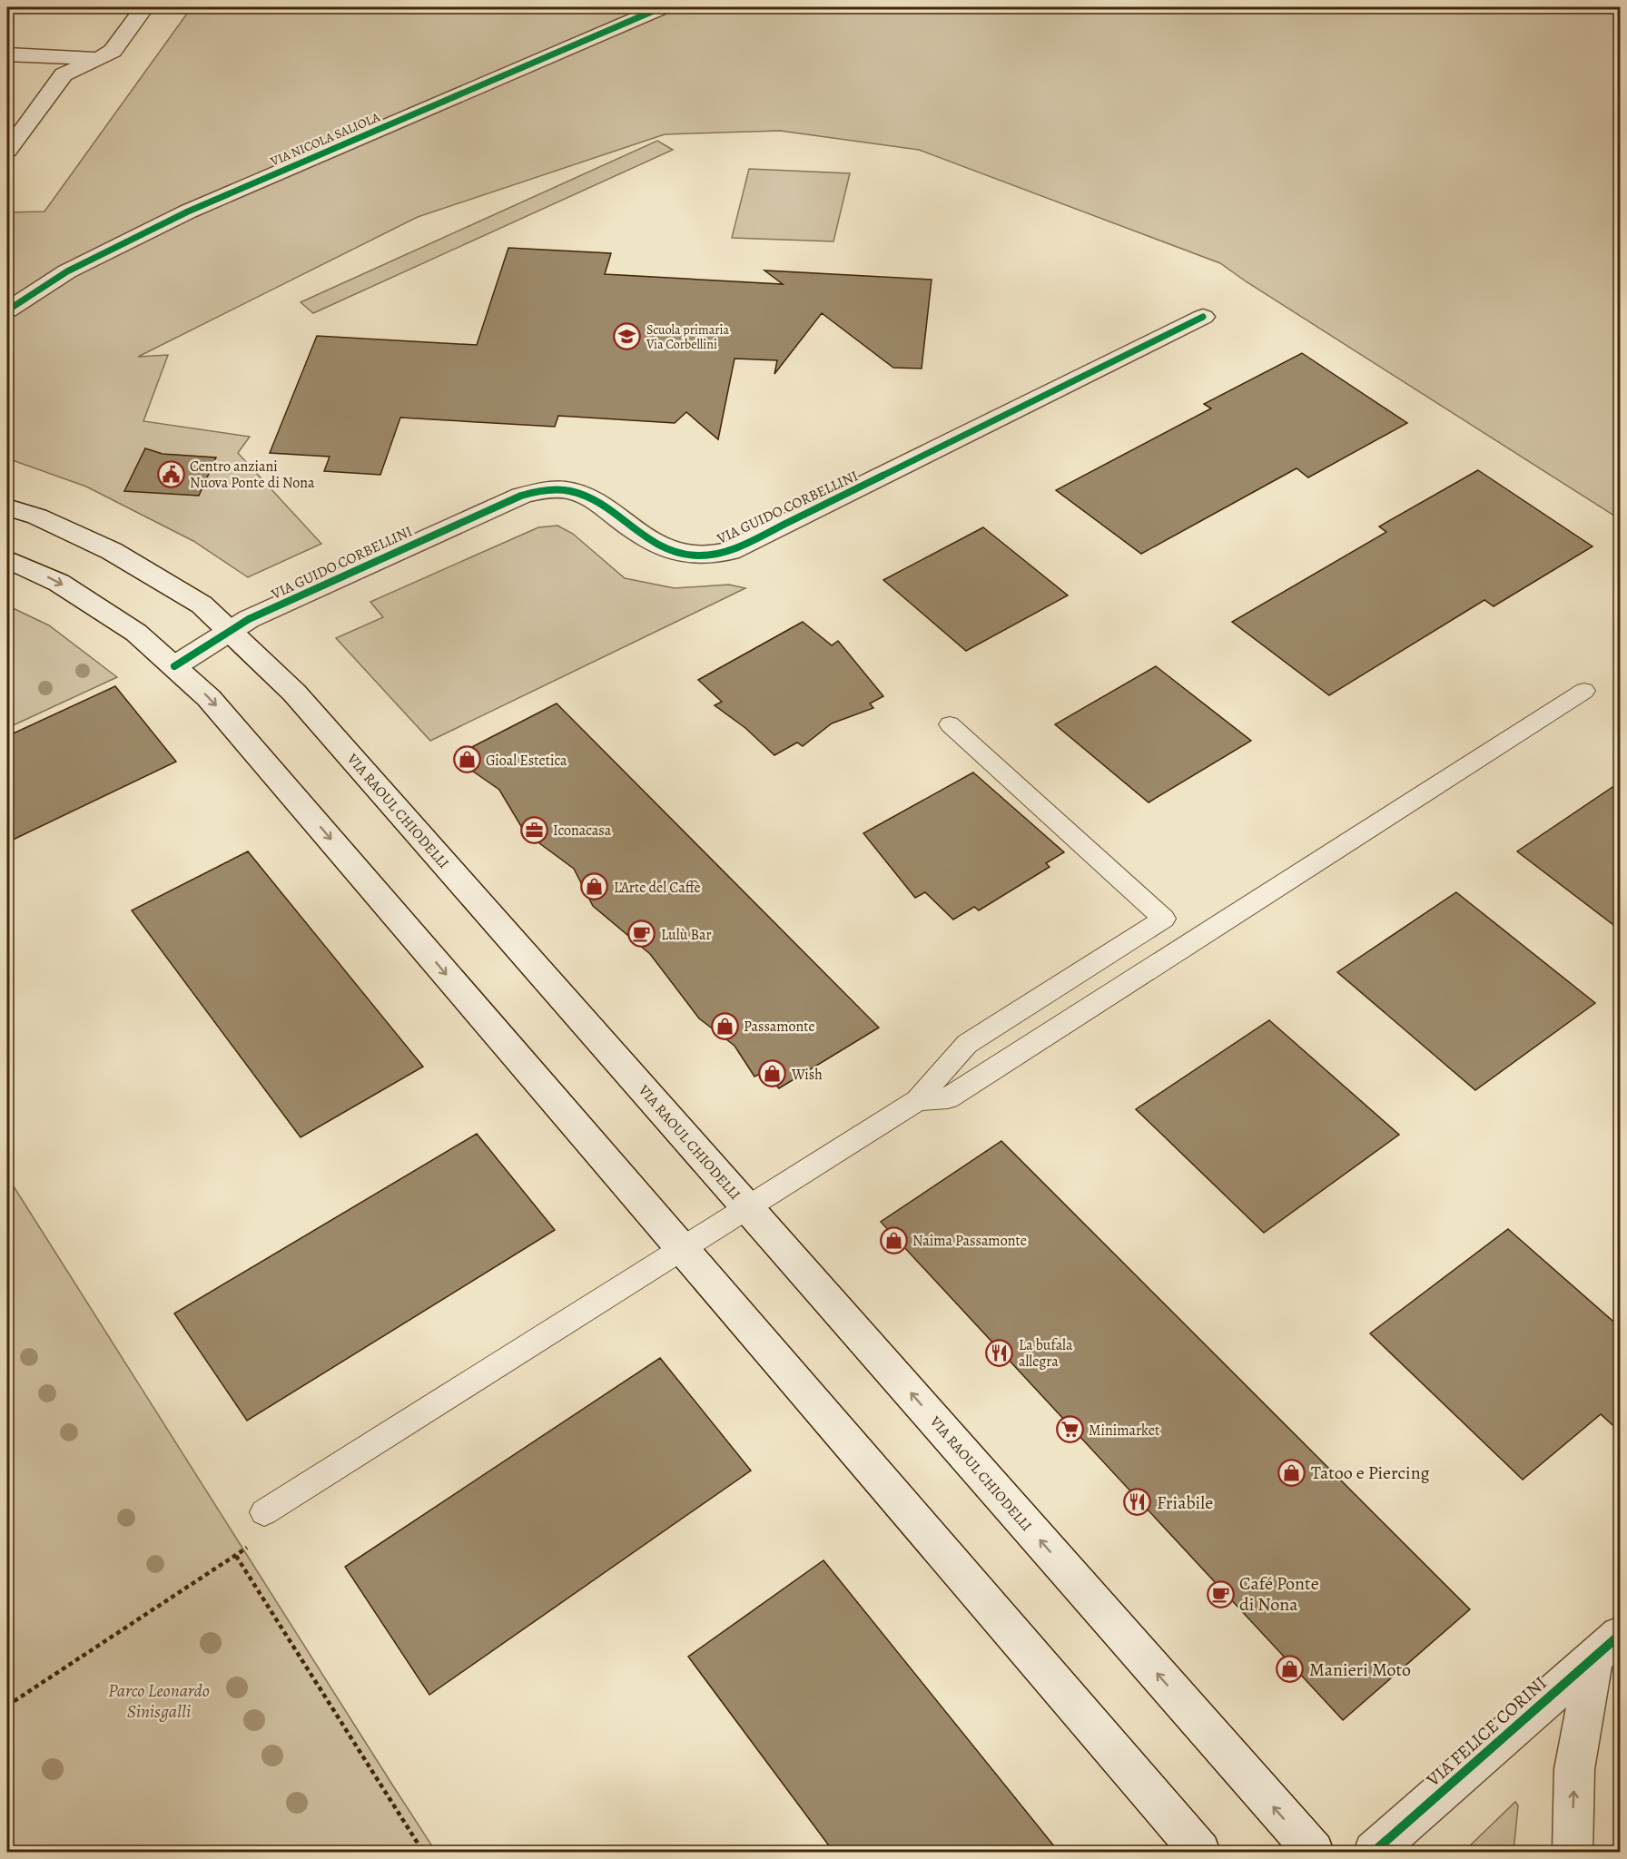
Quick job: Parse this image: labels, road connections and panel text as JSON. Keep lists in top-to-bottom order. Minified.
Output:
{"streets":{"main road":["VIA NICOLA SALIOLA","VIA GUIDO CORBELLINI","VIA RAOUL CHIODELLI","VIA FELICE CORINI"]},"crossings":[["VIA GUIDO CORBELLINI","VIA RAOUL CHIODELLI"]],"one_way":["VIA FELICE CORINI"],"parks":["Parco Leonardo Sinisgalli"],"places":{"school or university":["Scuola primaria Via Corbellini"],"public building":["Centro anziani Nuova Ponte di Nona"],"shop":["Gioal Estetica","L’Arte del Caffè","Passamonte","Wish","Naima Passamonte","Tatoo e Piercing","Manieri Moto"],"office":["Iconacasa"],"cafe":["Lulù Bar","Café Ponte di Nona"],"restaurant":["La bufala allegra","Friabile"],"supermarket":["Minimarket"]}}
